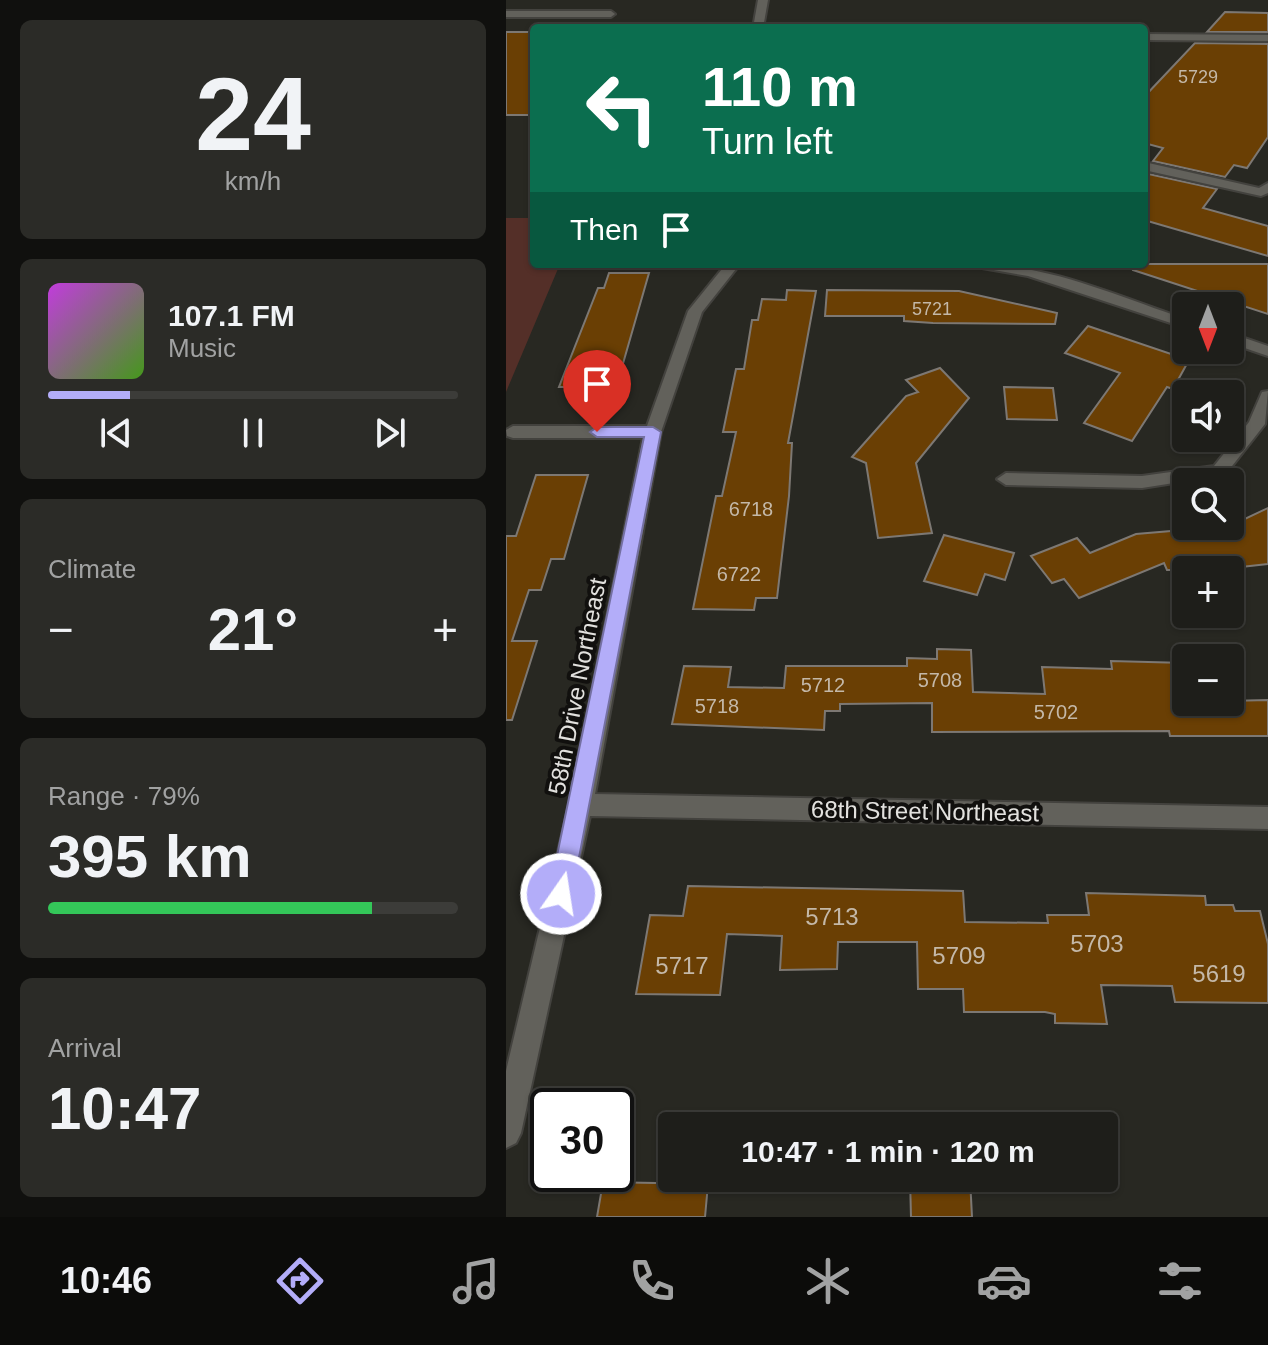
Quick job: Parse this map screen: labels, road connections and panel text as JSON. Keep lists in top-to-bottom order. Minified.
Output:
{"streets":{"street":["58th Drive Northeast","68th Street Northeast"]},"crossings":[["58th Drive Northeast","68th Street Northeast"]],"house_numbers":["5729","5721","6718","6722","5708","5712","5718","5702","5713","5703","5709","5717","5619"],"north":"bottom","page":{"tile":[["24","km/h"],"Climate",["Range · 79%","395 km"],["Arrival","10:47"]],"turn":["110 m","Turn left"],"then":"Then","song":["107.1 FM","Music"],"map_buttons":["+","−"],"heat":["−","21°","+"],"limit":"30","trip":"10:47 · 1 min · 120 m","tabs":"10:46"}}
